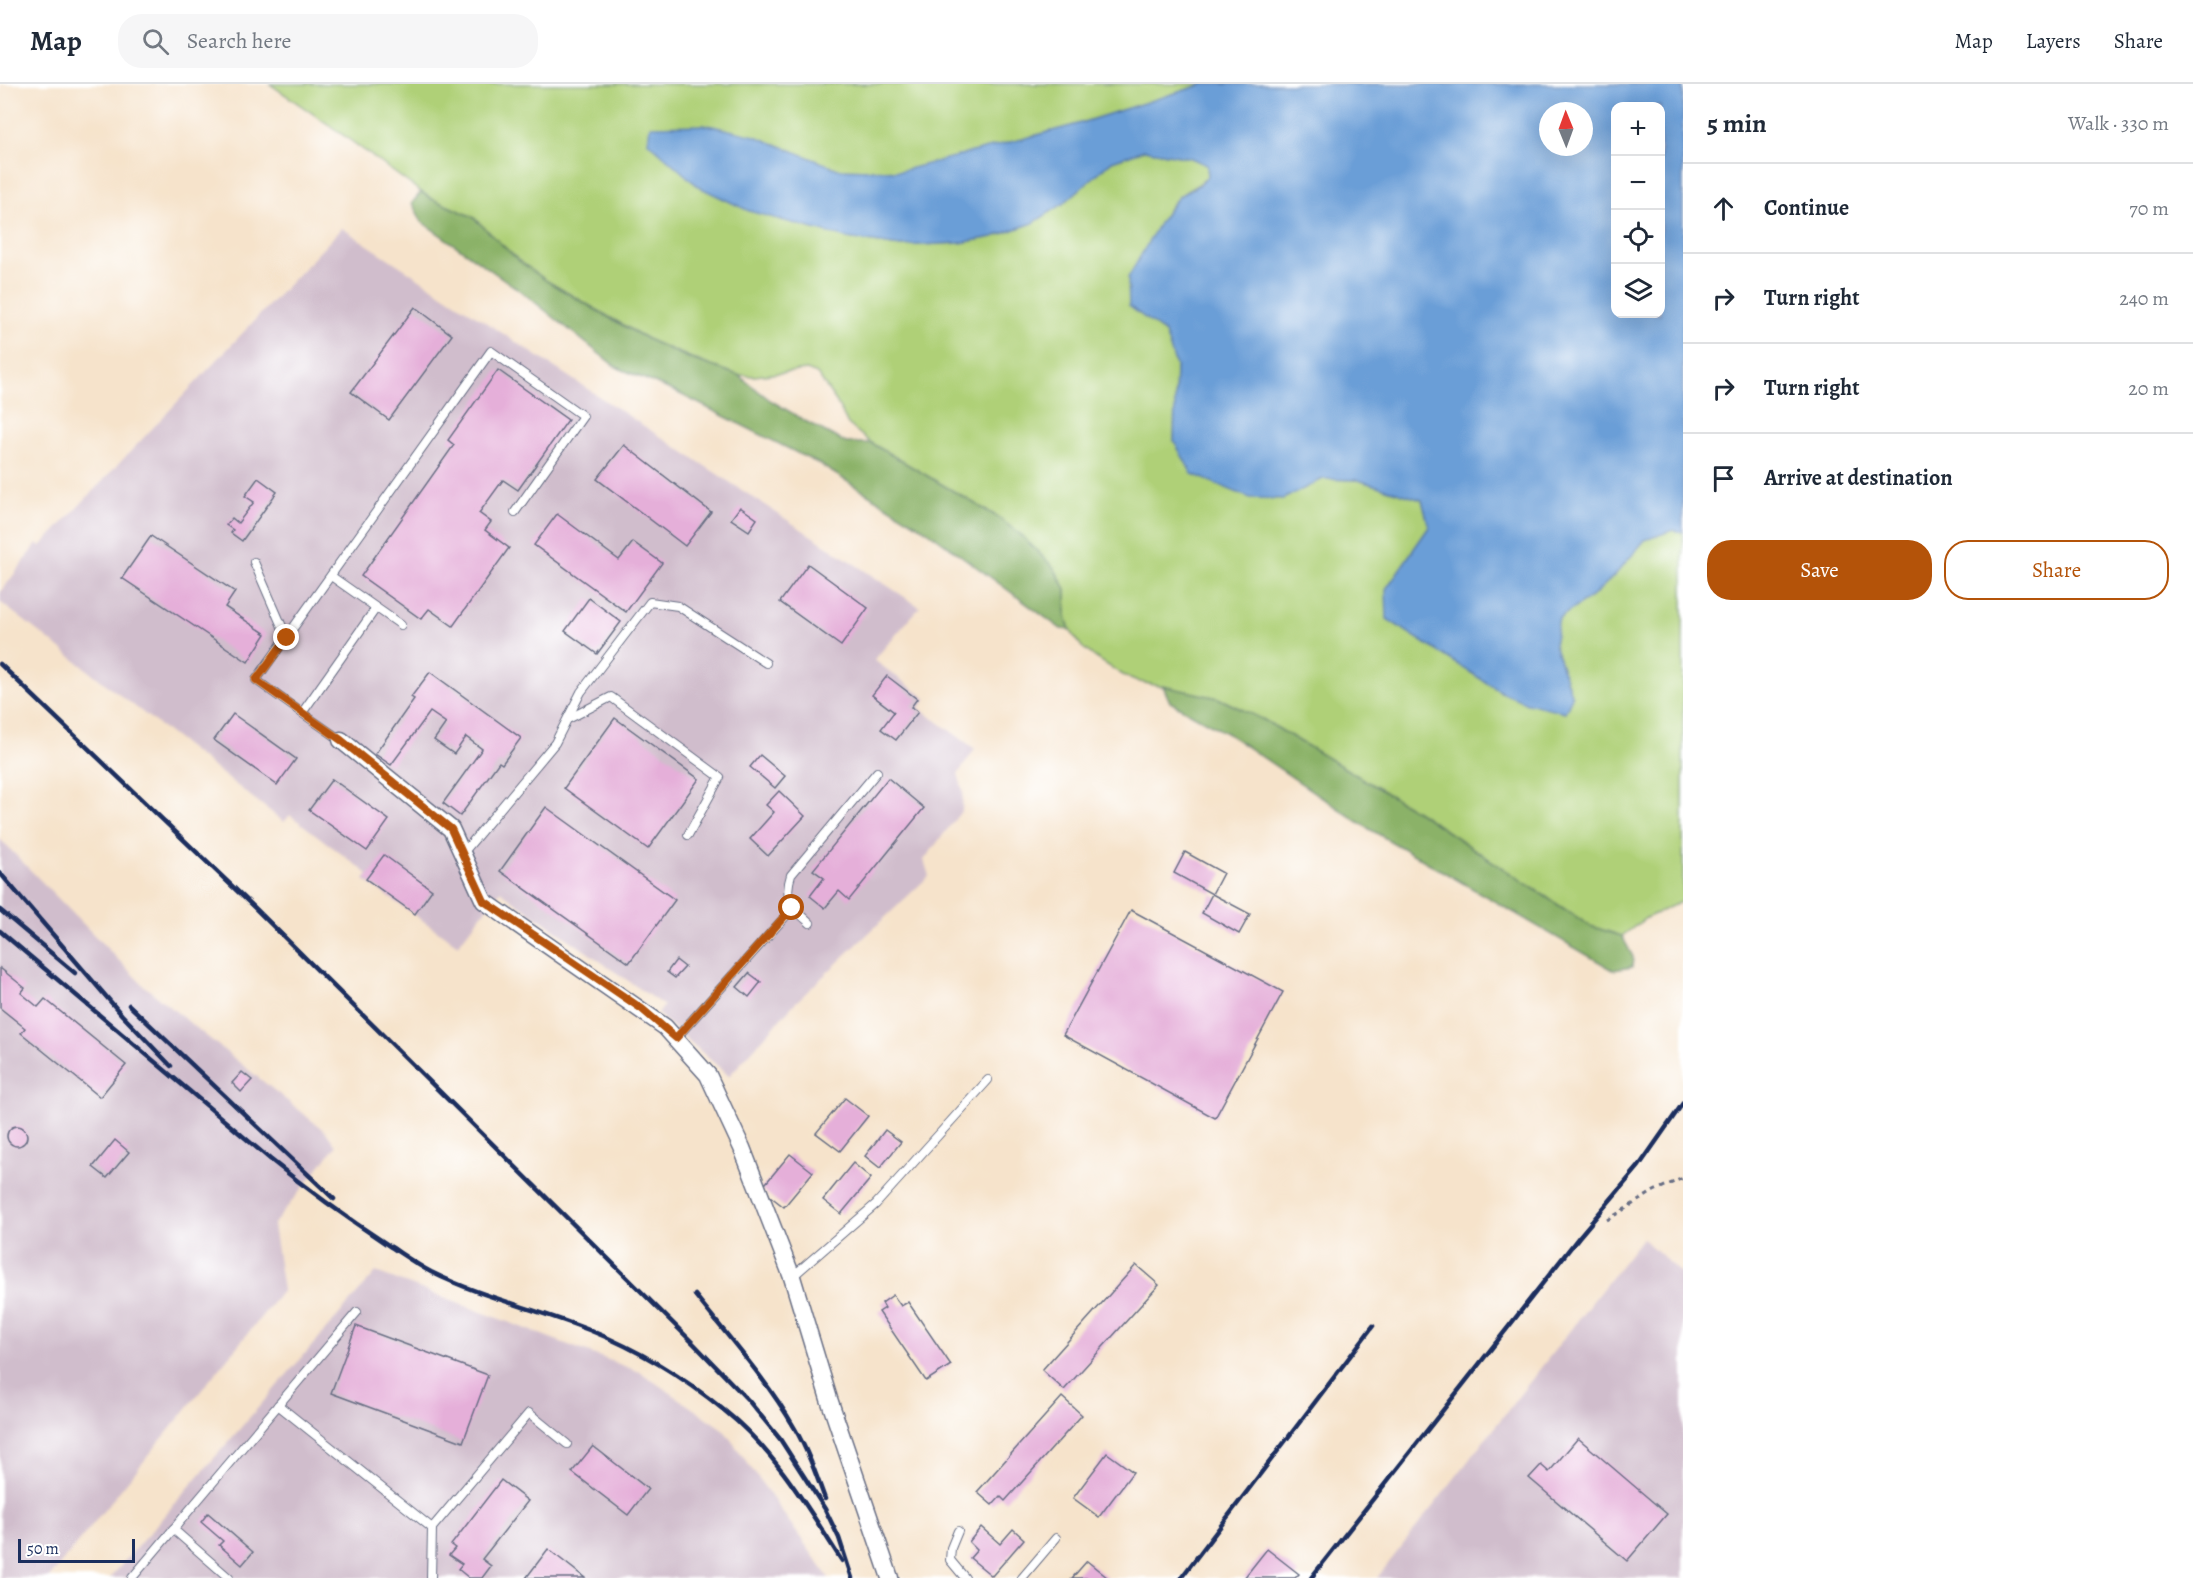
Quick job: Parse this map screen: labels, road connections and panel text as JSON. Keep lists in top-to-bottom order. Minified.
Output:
{"scale_bar":"50 m","north":"top","page":{"header":"Map","search":"Search here","nav":["Map","Layers","Share"],"heading":["5 min","Walk · 330 m"],"map_buttons":["+","−"],"list":[["Continue","70 m"],["Turn right","240 m"],["Turn right","20 m"],"Arrive at destination"],"buttons":["Save","Share"],"scale":"50 m"}}
